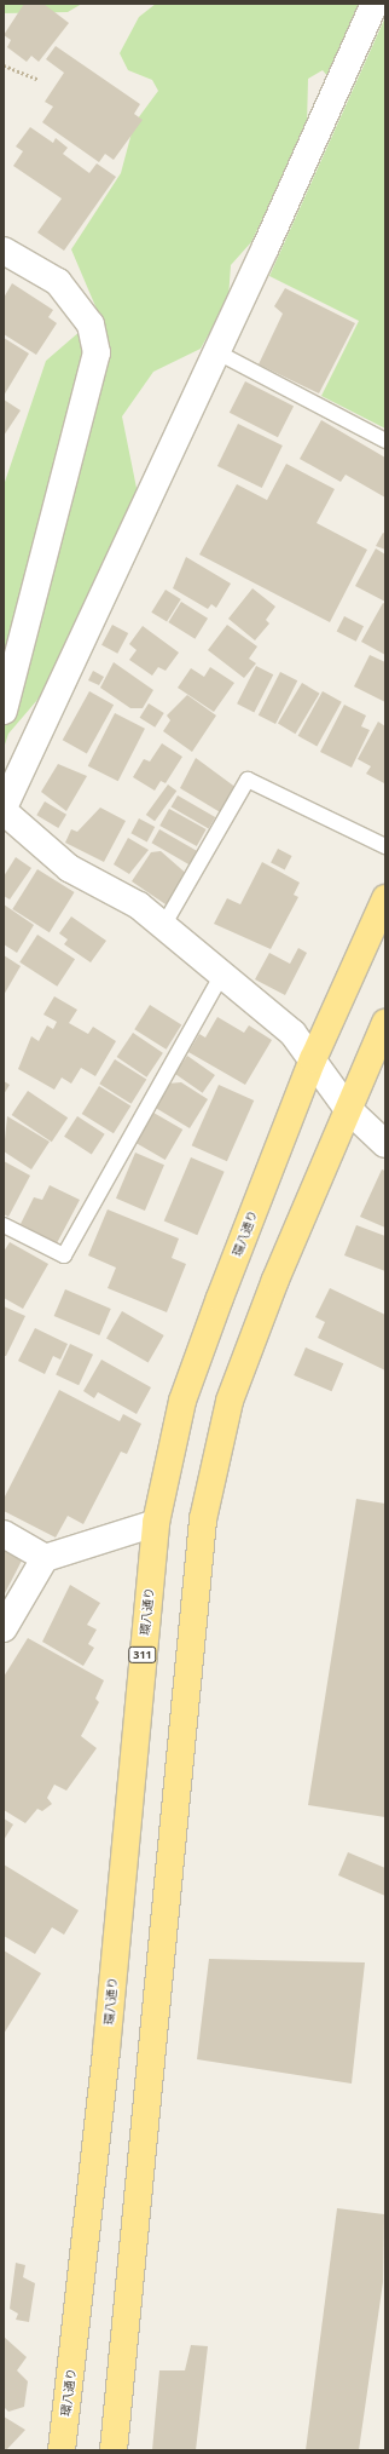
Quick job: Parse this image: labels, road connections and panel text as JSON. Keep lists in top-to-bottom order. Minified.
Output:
{"streets":{"main road":["環八通り","311"]}}
